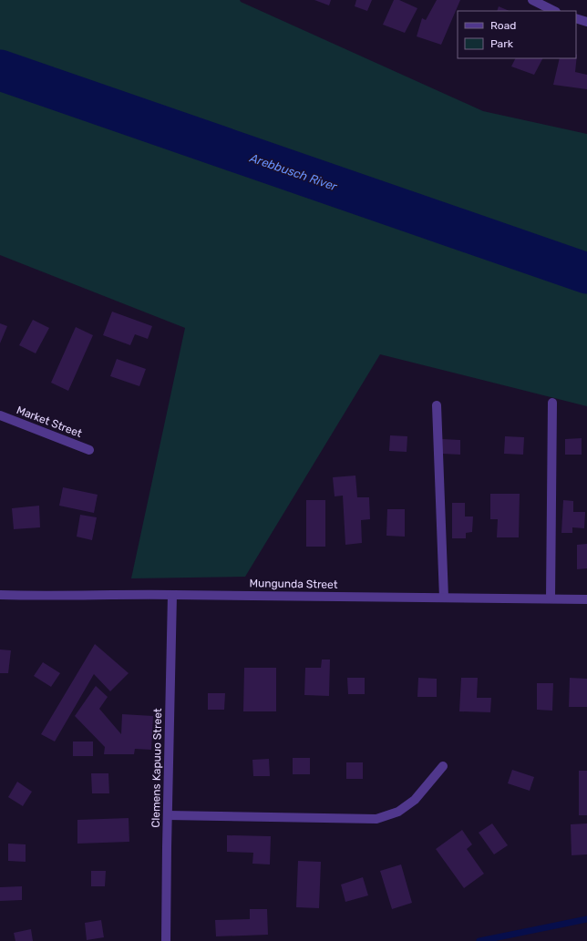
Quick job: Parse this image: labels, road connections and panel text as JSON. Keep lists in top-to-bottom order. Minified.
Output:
{"streets":{"street":["Market Street","Mungunda Street","Clemens Kapuuo Street"]},"crossings":[["Mungunda Street","Clemens Kapuuo Street"]],"water":["Arebbusch River"],"legend":["Road","Park"]}
